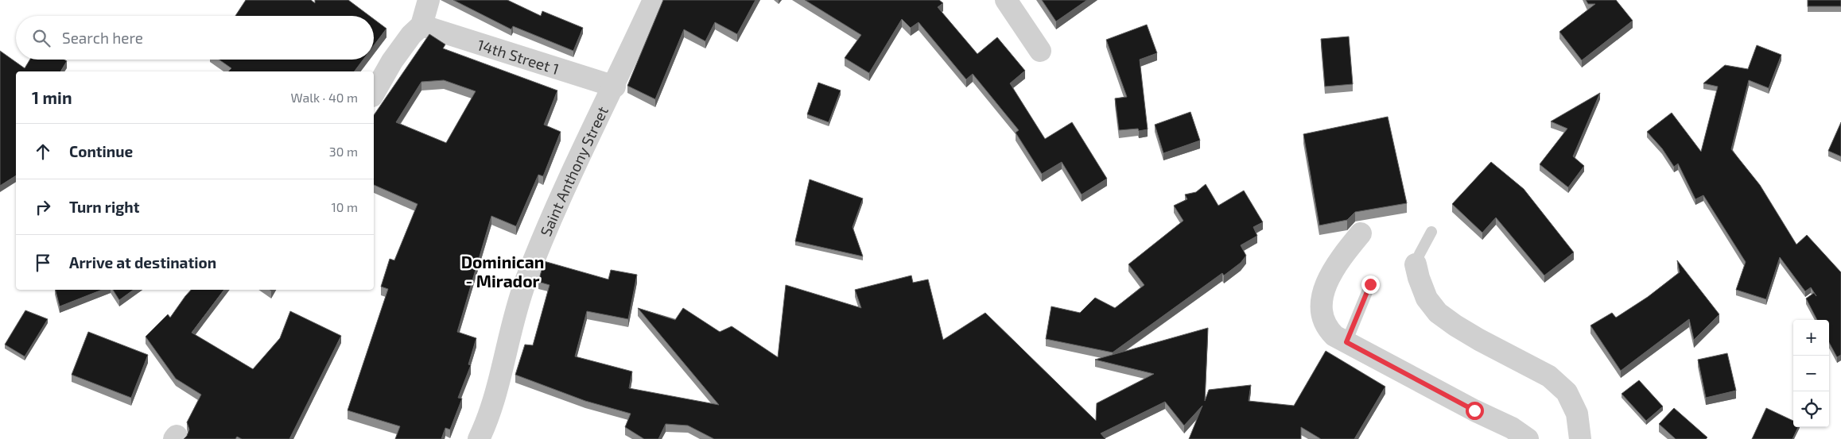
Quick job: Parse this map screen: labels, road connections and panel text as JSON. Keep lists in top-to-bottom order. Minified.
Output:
{"streets":{"street":["14th Street 1","Saint Anthony Street"]},"crossings":[["14th Street 1","Saint Anthony Street"]],"districts":["Dominican - Mirador"],"page":{"search":"Search here","heading":["1 min","Walk · 40 m"],"list":[["Continue","30 m"],["Turn right","10 m"],"Arrive at destination"],"map_buttons":["+","−"]}}
